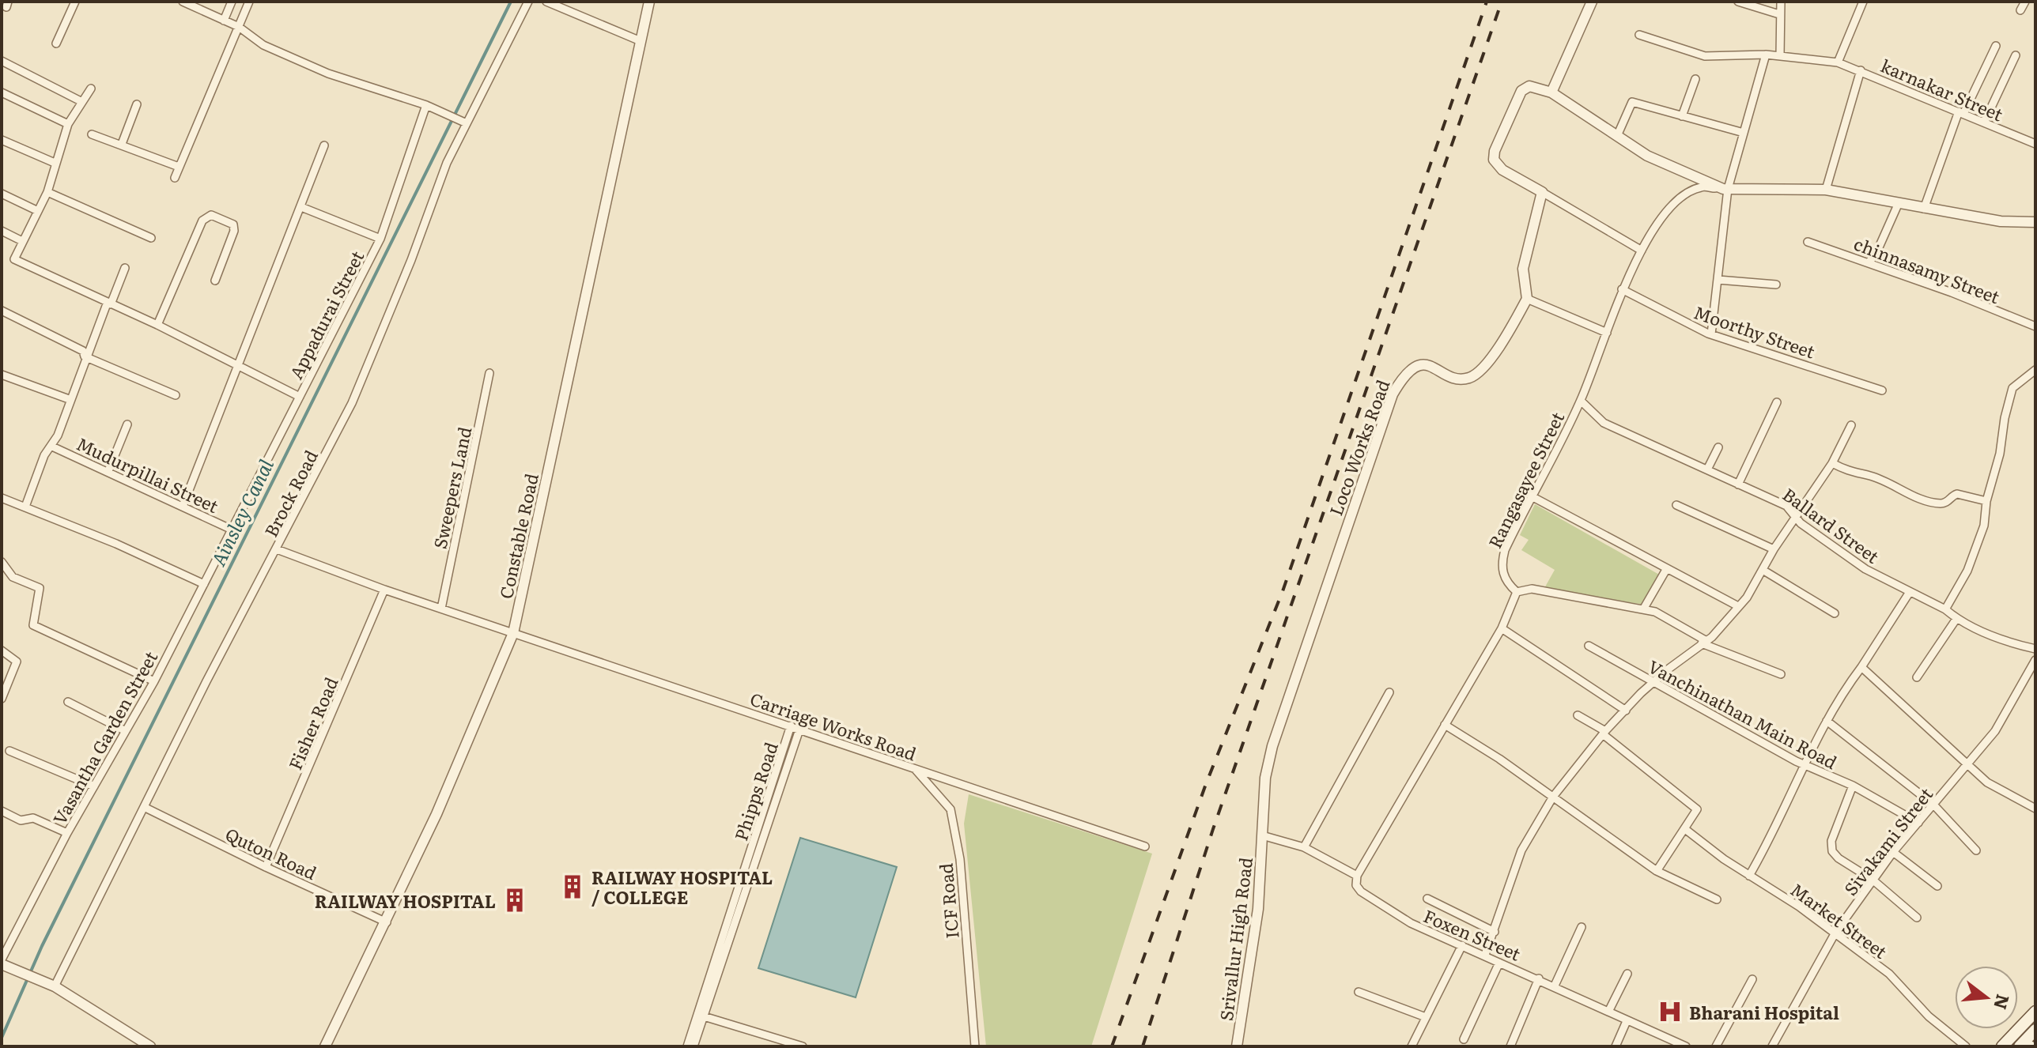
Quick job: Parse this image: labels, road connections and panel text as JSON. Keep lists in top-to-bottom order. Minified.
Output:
{"streets":{"street":["karnakar Street","chinnasamy Street","Appadurai Street","Moorthy Street","Loco Works Road","Mudurpillai Street","Rangasayee Street","Sweepers Land","Brock Road","Ballard Street","Constable Road","Vanchinathan Main Road","Fisher Road","Carriage Works Road","Vasantha Garden Street","Phipps Road","Sivakami Street","Quton Road","ICF Road","Market Street","Foxen Street","Srivallur High Road"]},"crossings":[["Appadurai Street","Mudurpillai Street"],["Appadurai Street","Vasantha Garden Street"],["Moorthy Street","Rangasayee Street"],["Loco Works Road","Foxen Street"],["Loco Works Road","Srivallur High Road"],["Mudurpillai Street","Vasantha Garden Street"],["Rangasayee Street","Ballard Street"],["Brock Road","Quton Road"],["Constable Road","Carriage Works Road"],["Constable Road","Quton Road"],["Vanchinathan Main Road","Sivakami Street"],["Fisher Road","Quton Road"],["Carriage Works Road","Phipps Road"],["Carriage Works Road","ICF Road"],["Sivakami Street","Market Street"],["Foxen Street","Srivallur High Road"]],"water":["Ainsley Canal"],"places":{"building":["RAILWAY HOSPITAL / COLLEGE","RAILWAY HOSPITAL"],"hospital":["Bharani Hospital"]},"north":"right"}
